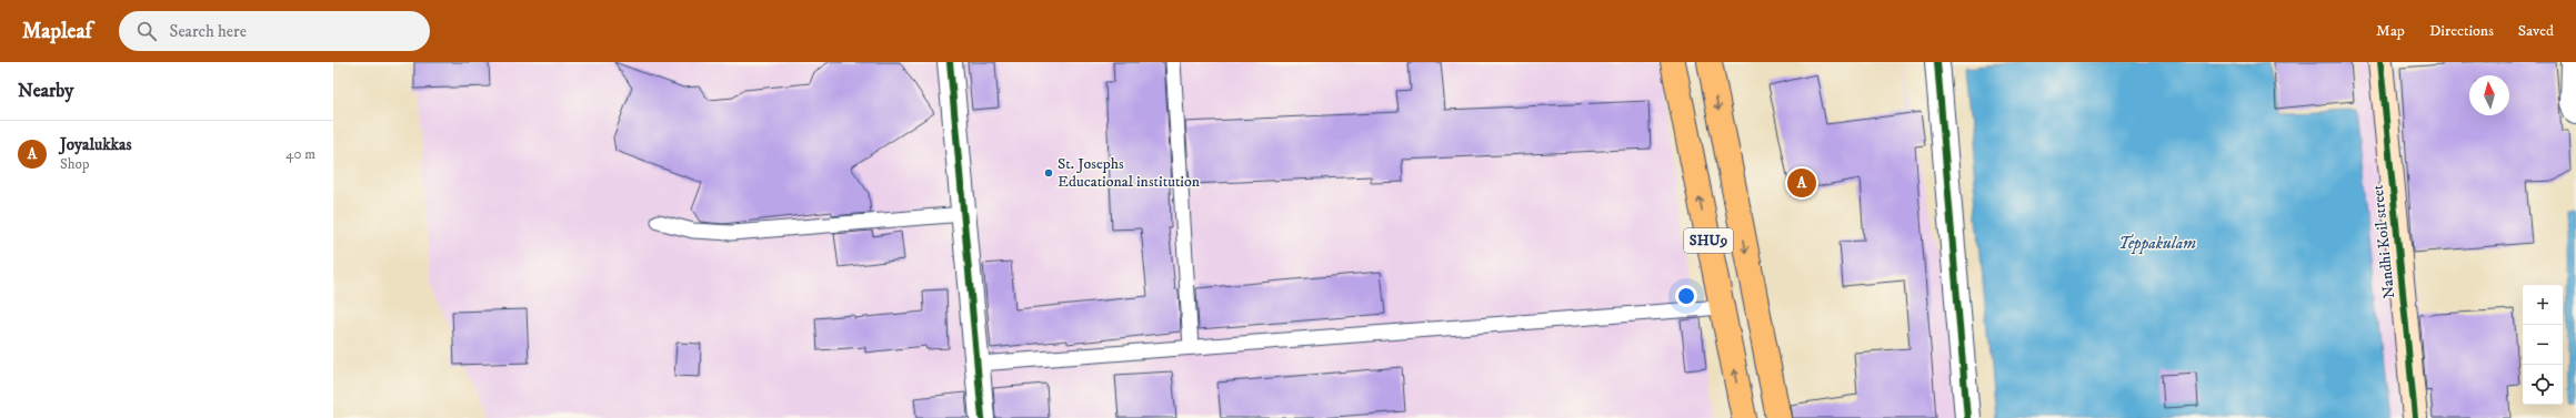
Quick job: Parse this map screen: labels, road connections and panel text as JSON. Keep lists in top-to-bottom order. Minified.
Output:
{"streets":{"main road":["SHU9"],"street":["Nandhi Koil street"]},"water":["Teppakulam"],"places":["St. Josephs Educational institution"],"north":"top","page":{"header":"Mapleaf","search":"Search here","nav":["Map","Directions","Saved"],"heading":"Nearby","list":[{"mark":"A","name":"Joyalukkas","note":"Shop","value":"40 m"}],"pins":"A","map_buttons":["+","−"]}}
